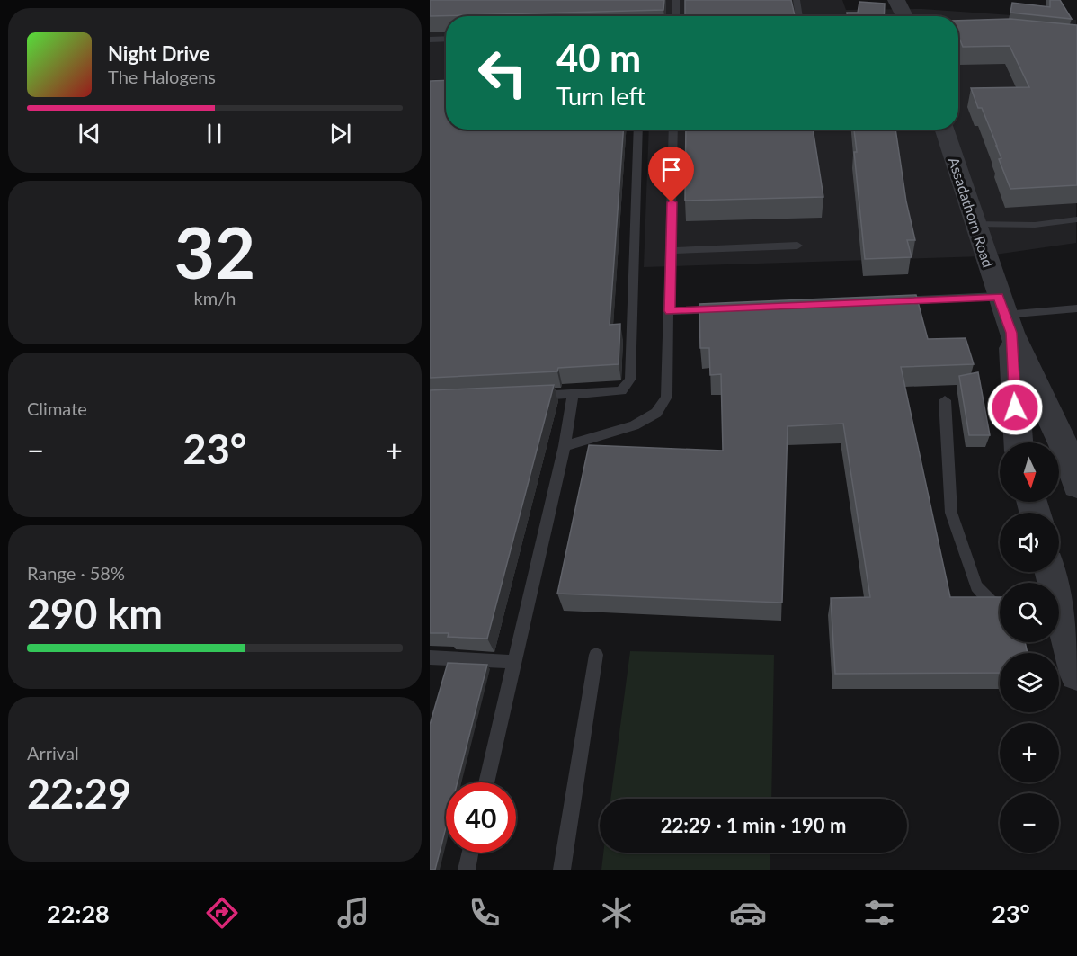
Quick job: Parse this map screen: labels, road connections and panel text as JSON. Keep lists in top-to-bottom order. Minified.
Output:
{"streets":{"street":["Assadathorn Road"]},"north":"bottom","page":{"turn":["40 m","Turn left"],"song":["Night Drive","The Halogens"],"tile":[["32","km/h"],"Climate",["Range · 58%","290 km"],["Arrival","22:29"]],"heat":["−","23°","+"],"map_buttons":["+","−"],"limit":"40","trip":"22:29 · 1 min · 190 m","tabs":["22:28","23°"]}}
